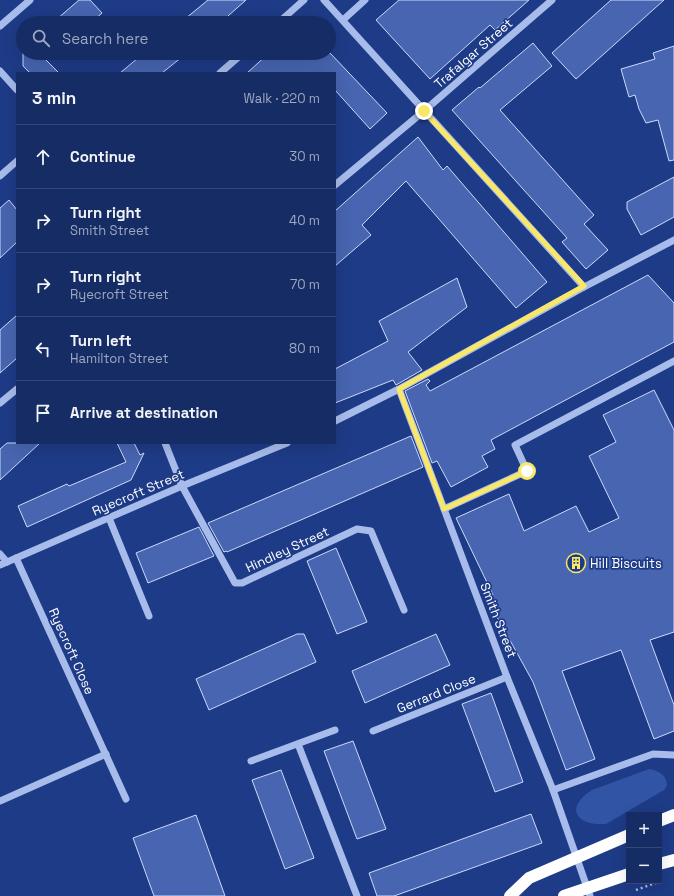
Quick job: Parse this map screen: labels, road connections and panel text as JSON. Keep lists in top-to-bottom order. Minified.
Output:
{"streets":{"street":["Trafalgar Street","Ryecroft Street","Hindley Street","Smith Street","Ryecroft Close","Gerrard Close"]},"crossings":[["Ryecroft Street","Hindley Street"],["Ryecroft Street","Ryecroft Close"],["Smith Street","Gerrard Close"]],"places":{"building":["Hill Biscuits"]},"page":{"search":"Search here","heading":["3 min","Walk · 220 m"],"list":[["Continue","30 m"],["Turn right","Smith Street","40 m"],["Turn right","Ryecroft Street","70 m"],["Turn left","Hamilton Street","80 m"],"Arrive at destination"],"map_buttons":["+","−"]}}
